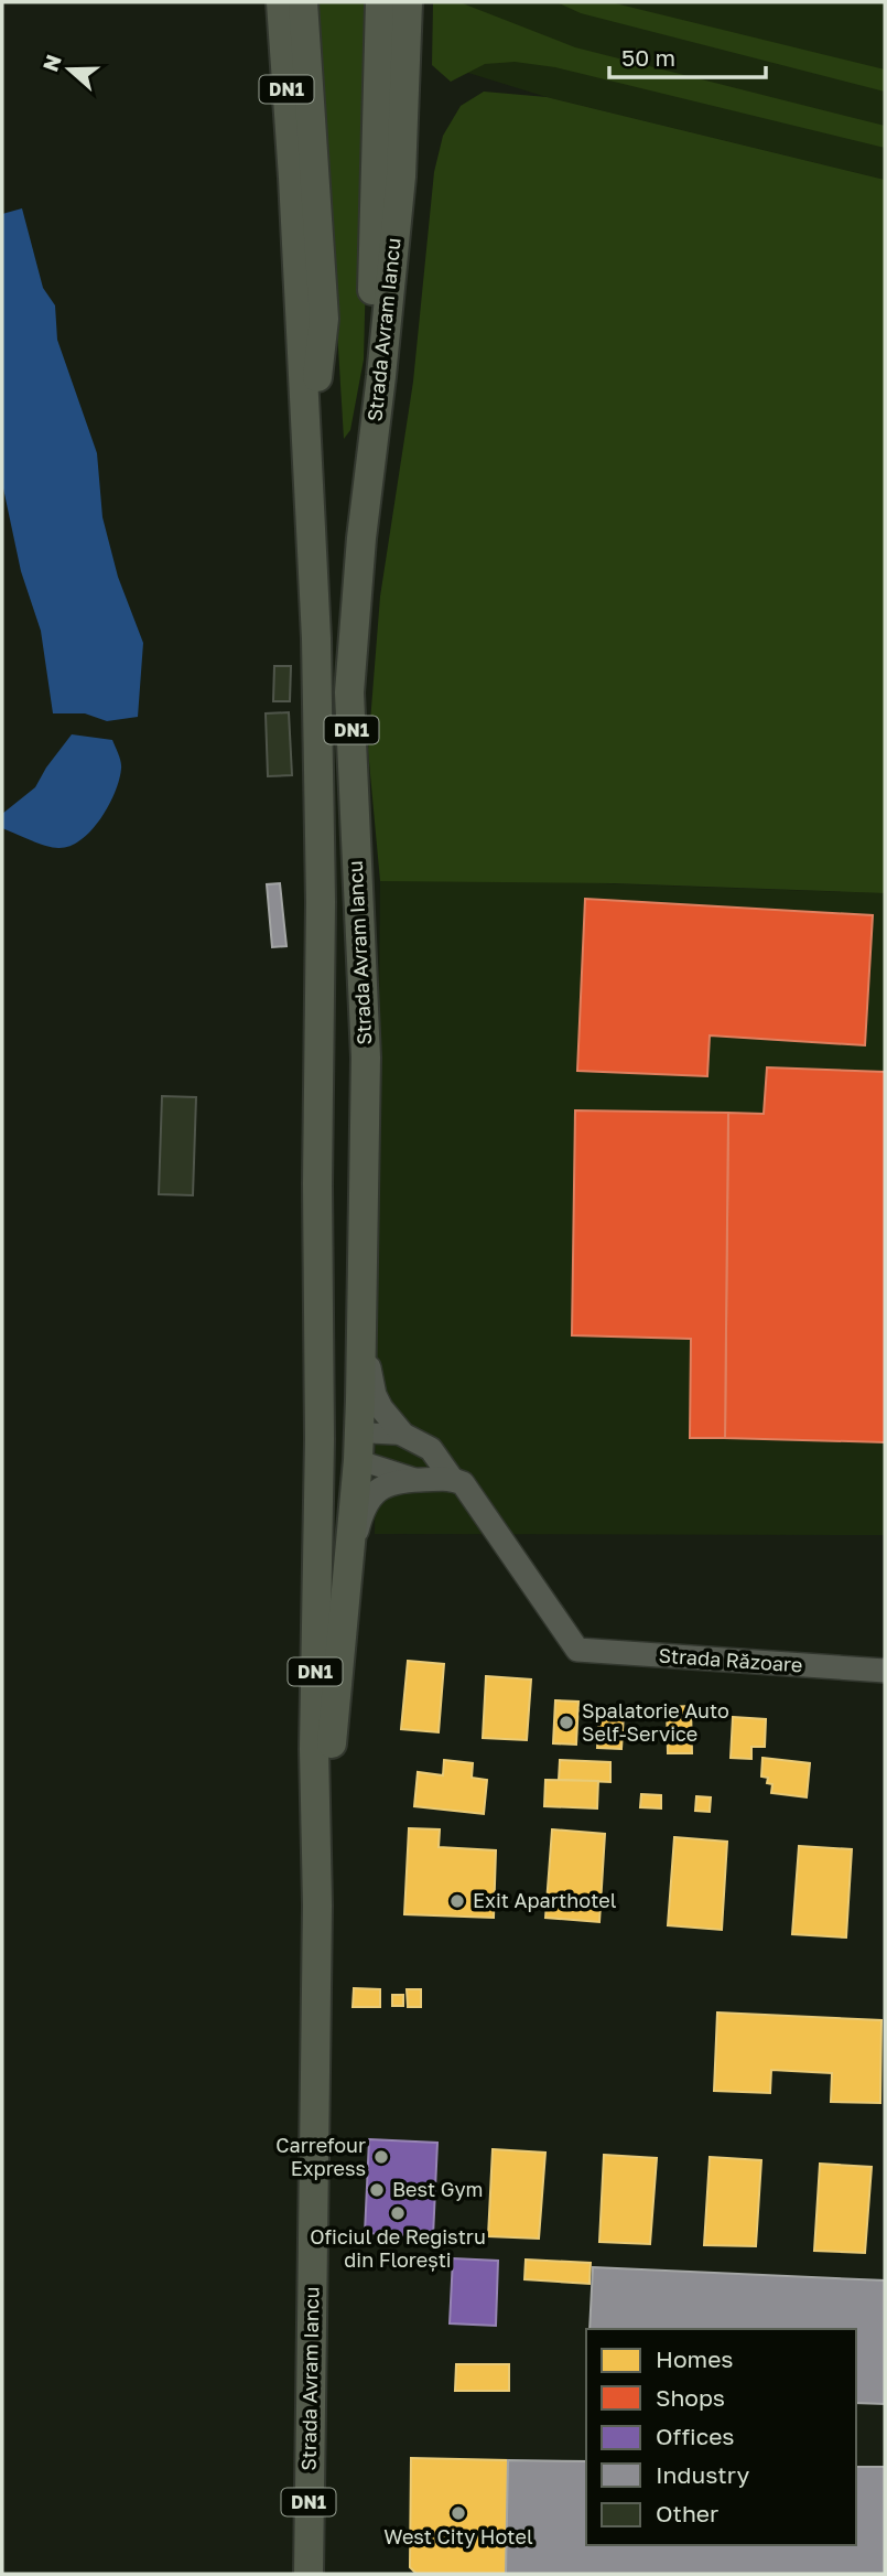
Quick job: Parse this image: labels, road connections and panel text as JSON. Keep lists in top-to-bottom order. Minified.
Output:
{"streets":{"main road":["DN1","Strada Avram Iancu"],"street":["Strada Răzoare"]},"places":["Spalatorie Auto Self-Service","Exit Aparthotel","Carrefour Express","Best Gym","Oficiul de Registru din Florești","West City Hotel"],"legend":["Homes","Shops","Offices","Industry","Other"],"scale_bar":"50 m","north":"left"}
